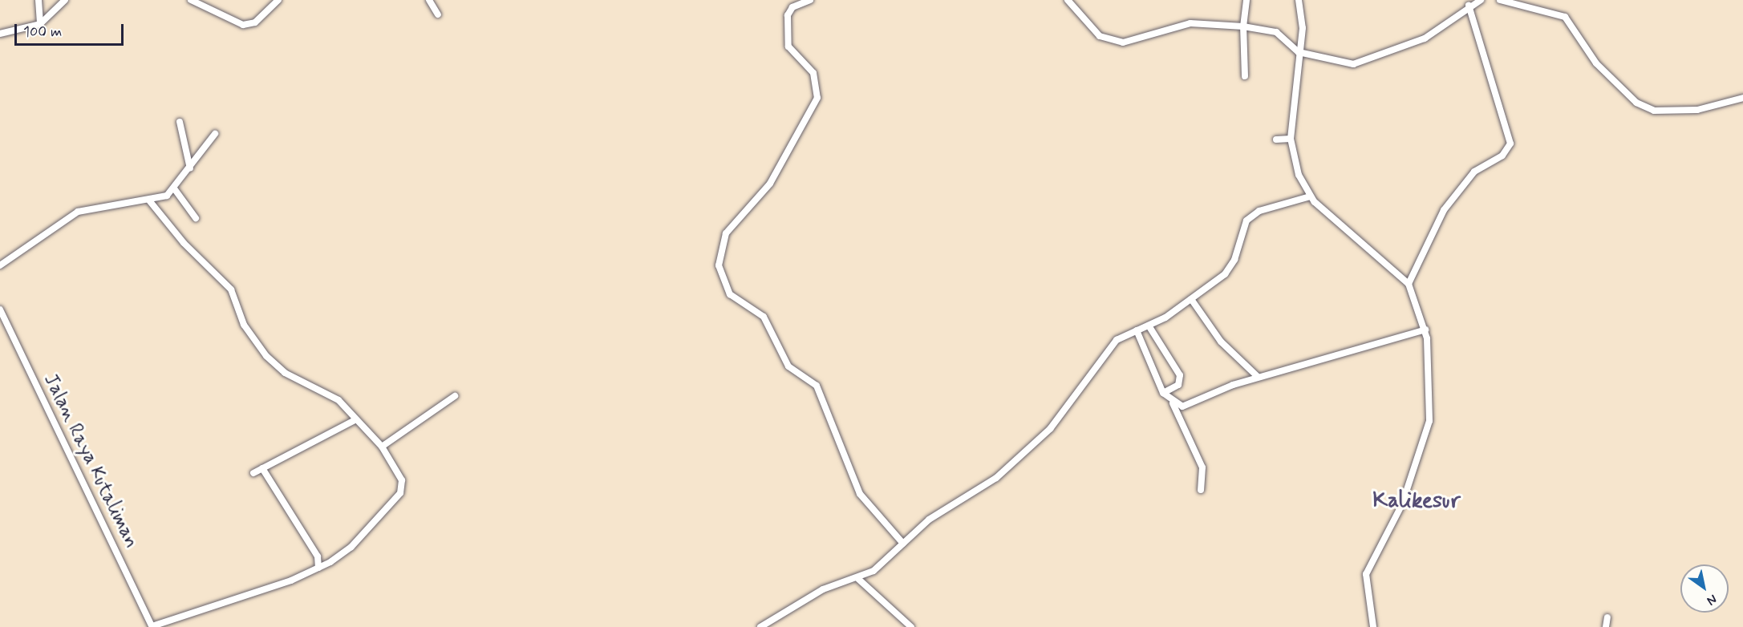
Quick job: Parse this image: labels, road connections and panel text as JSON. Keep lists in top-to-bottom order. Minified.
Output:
{"streets":{"street":["Jalan Raya Kutaliman"]},"districts":["Kalikesur"],"scale_bar":"100 m","north":"bottom right"}
